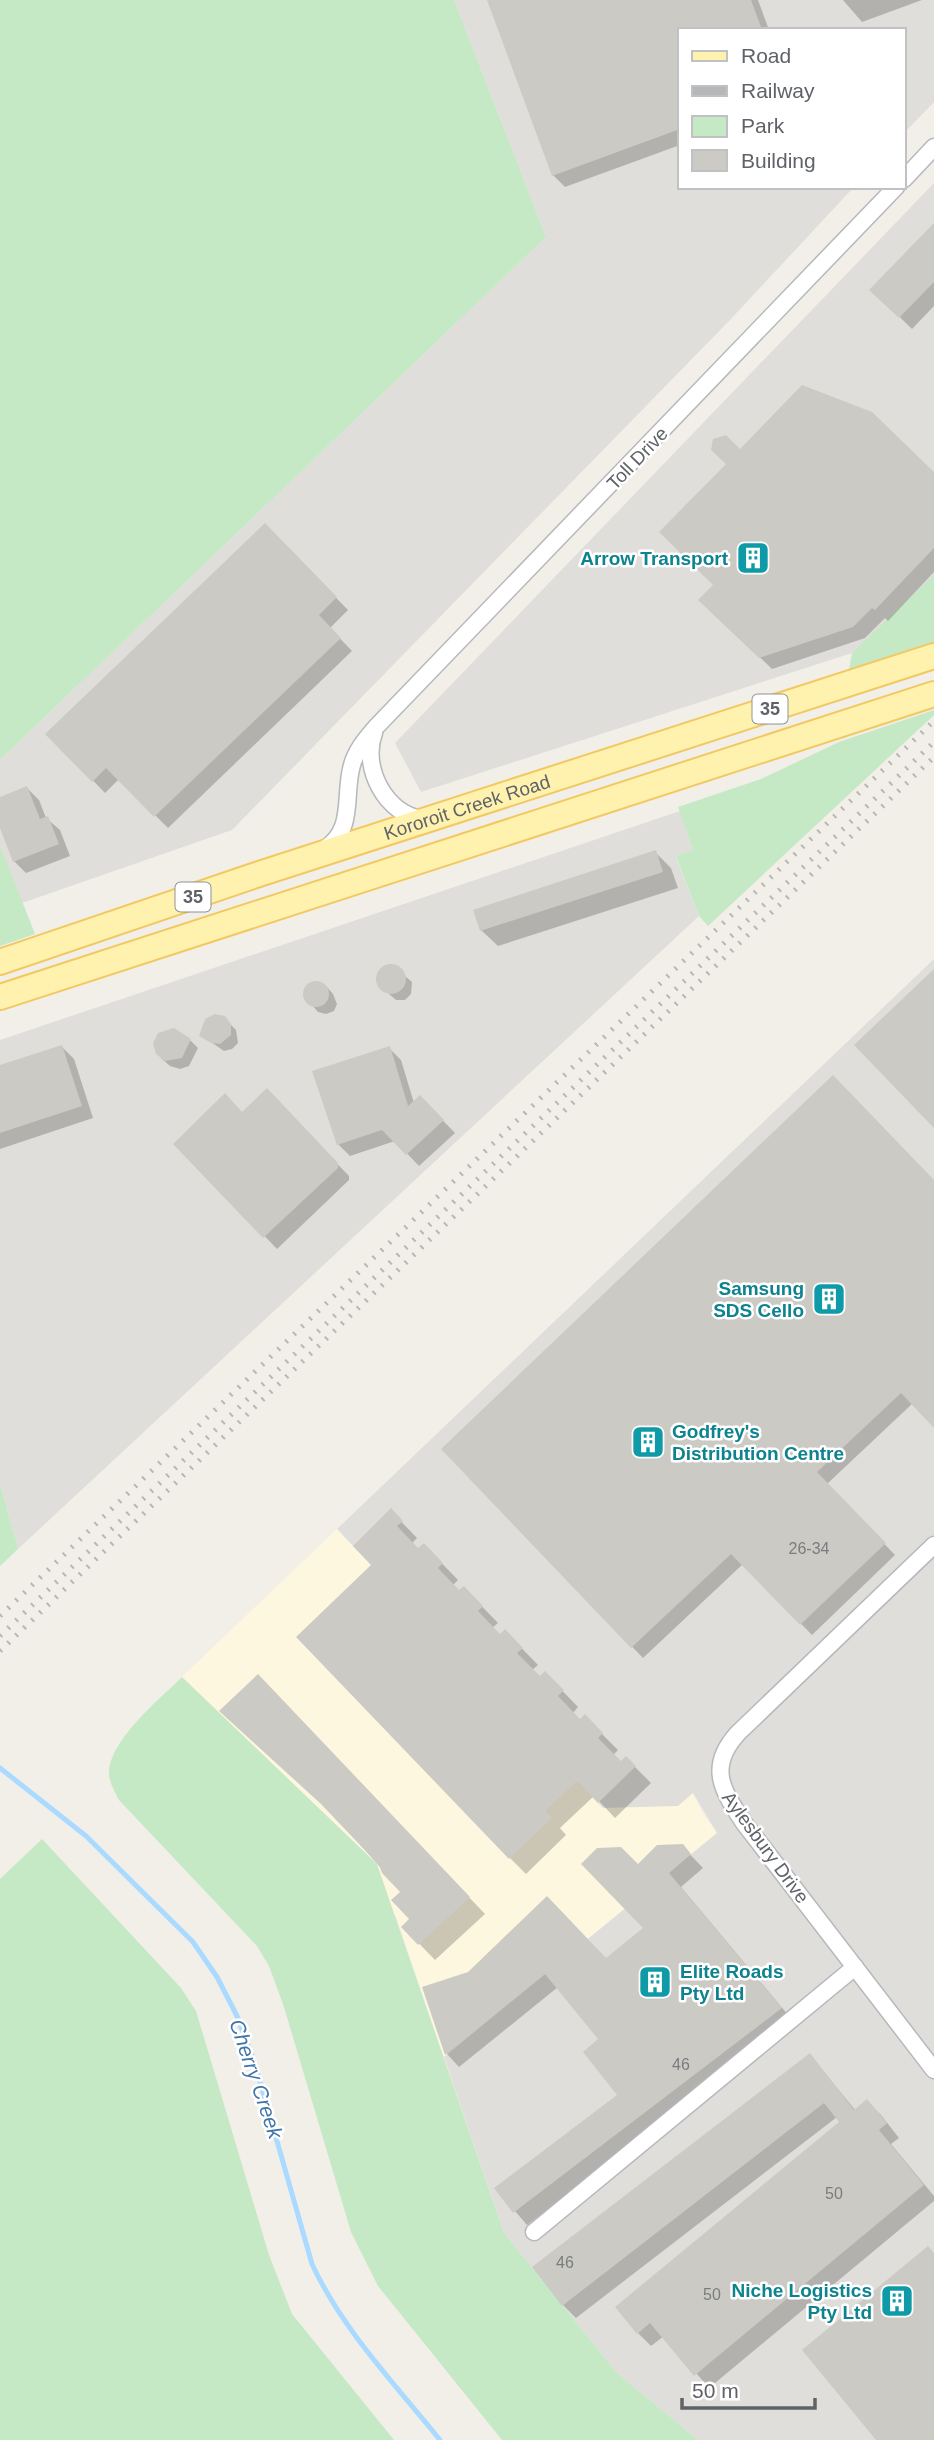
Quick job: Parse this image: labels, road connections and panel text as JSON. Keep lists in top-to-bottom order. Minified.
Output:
{"streets":{"main road":["35","Kororoit Creek Road"],"street":["Toll Drive","Aylesbury Drive"]},"crossings":[["Toll Drive","Kororoit Creek Road"]],"water":["Cherry Creek"],"places":{"building":["Arrow Transport","Samsung SDS Cello","Godfrey's Distribution Centre","Elite Roads Pty Ltd","Niche Logistics Pty Ltd"]},"house_numbers":["26-34","46","50","46","50"],"legend":["Road","Railway","Park","Building"],"scale_bar":"50 m"}
